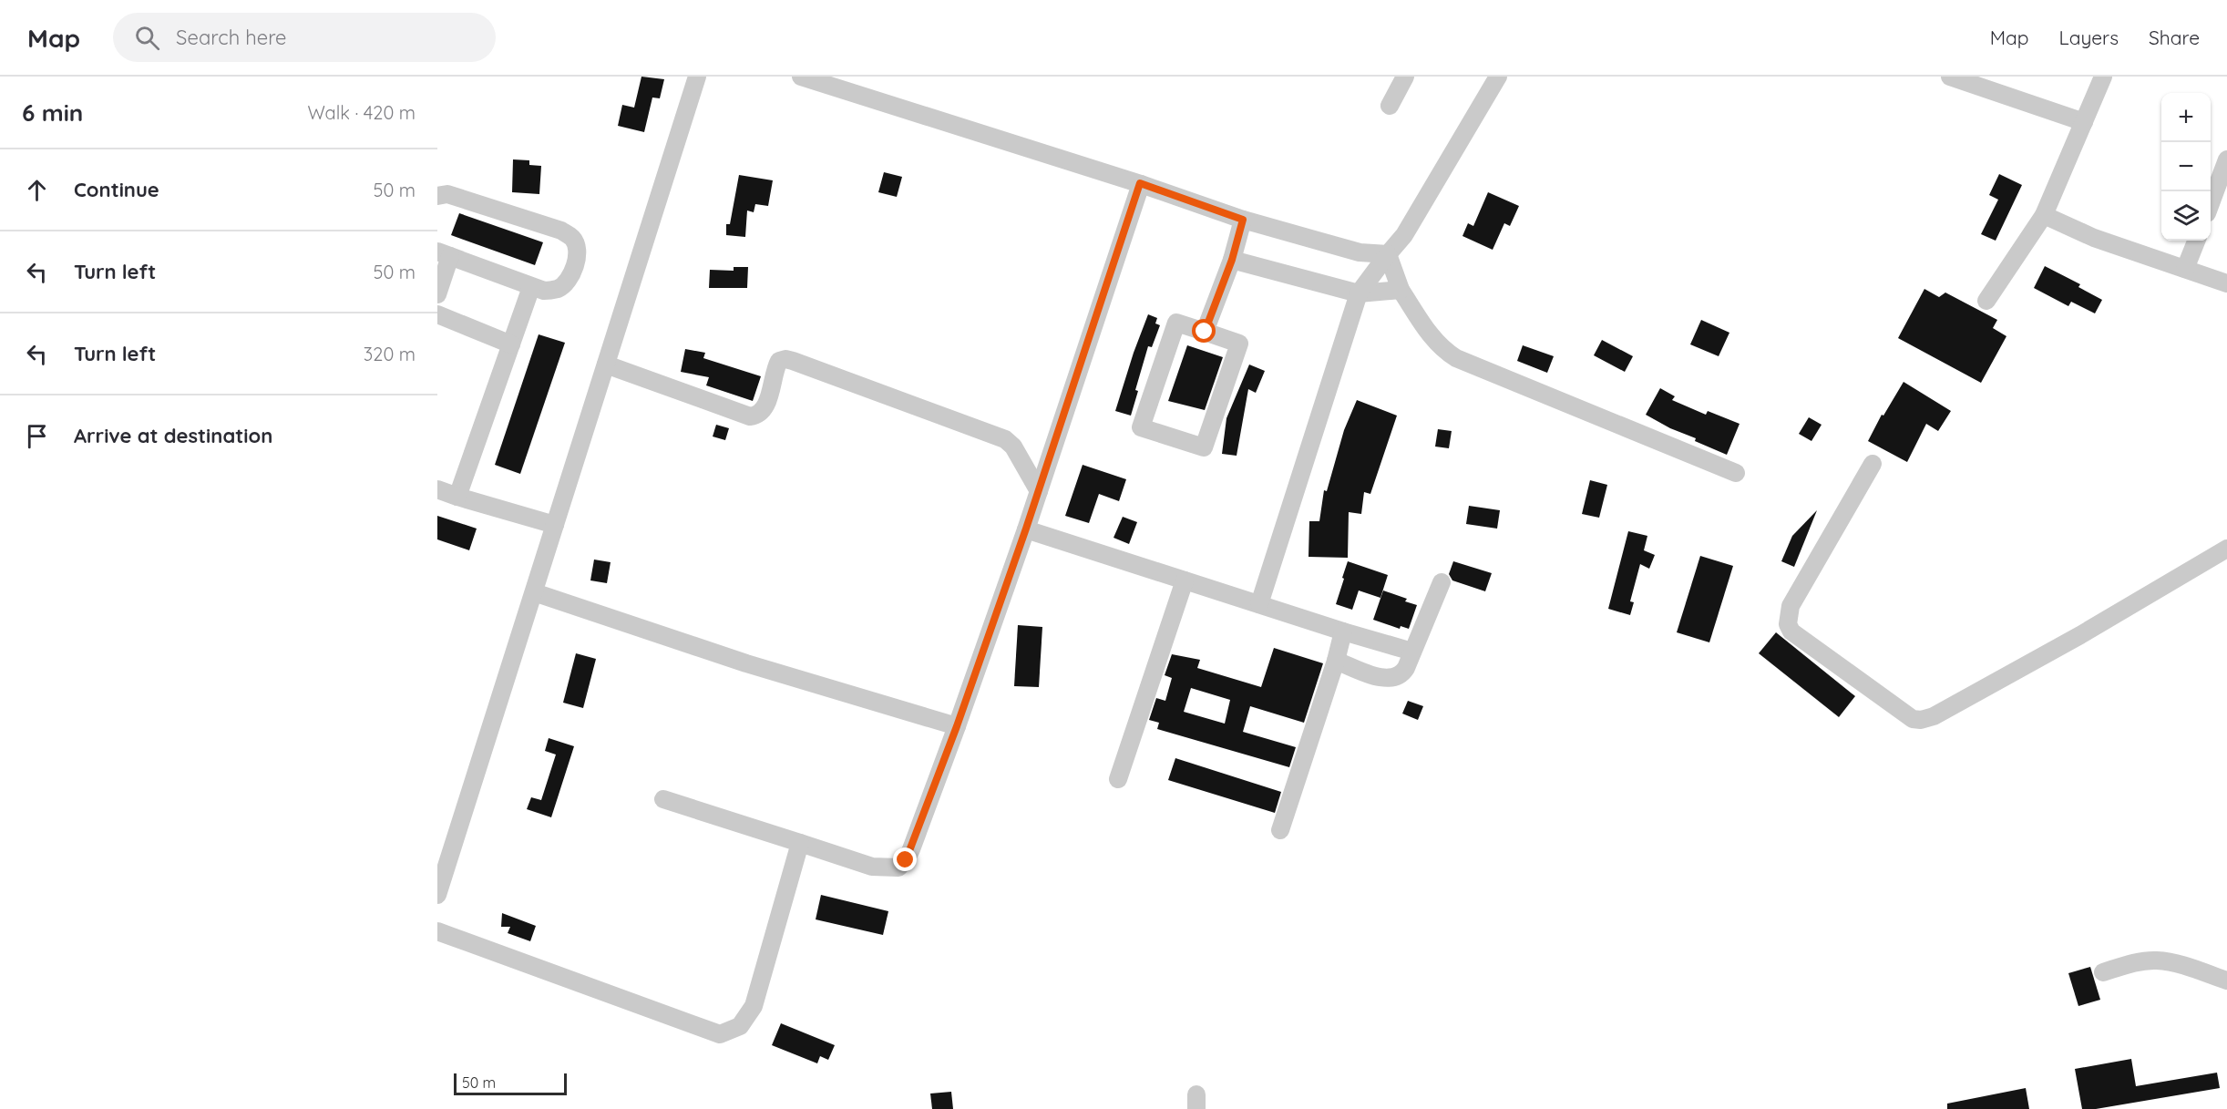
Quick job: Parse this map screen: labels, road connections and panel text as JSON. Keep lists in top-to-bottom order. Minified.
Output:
{"scale_bar":"50 m","page":{"header":"Map","search":"Search here","nav":["Map","Layers","Share"],"heading":["6 min","Walk · 420 m"],"map_buttons":["+","−"],"list":[["Continue","50 m"],["Turn left","50 m"],["Turn left","320 m"],"Arrive at destination"],"scale":"50 m"}}
